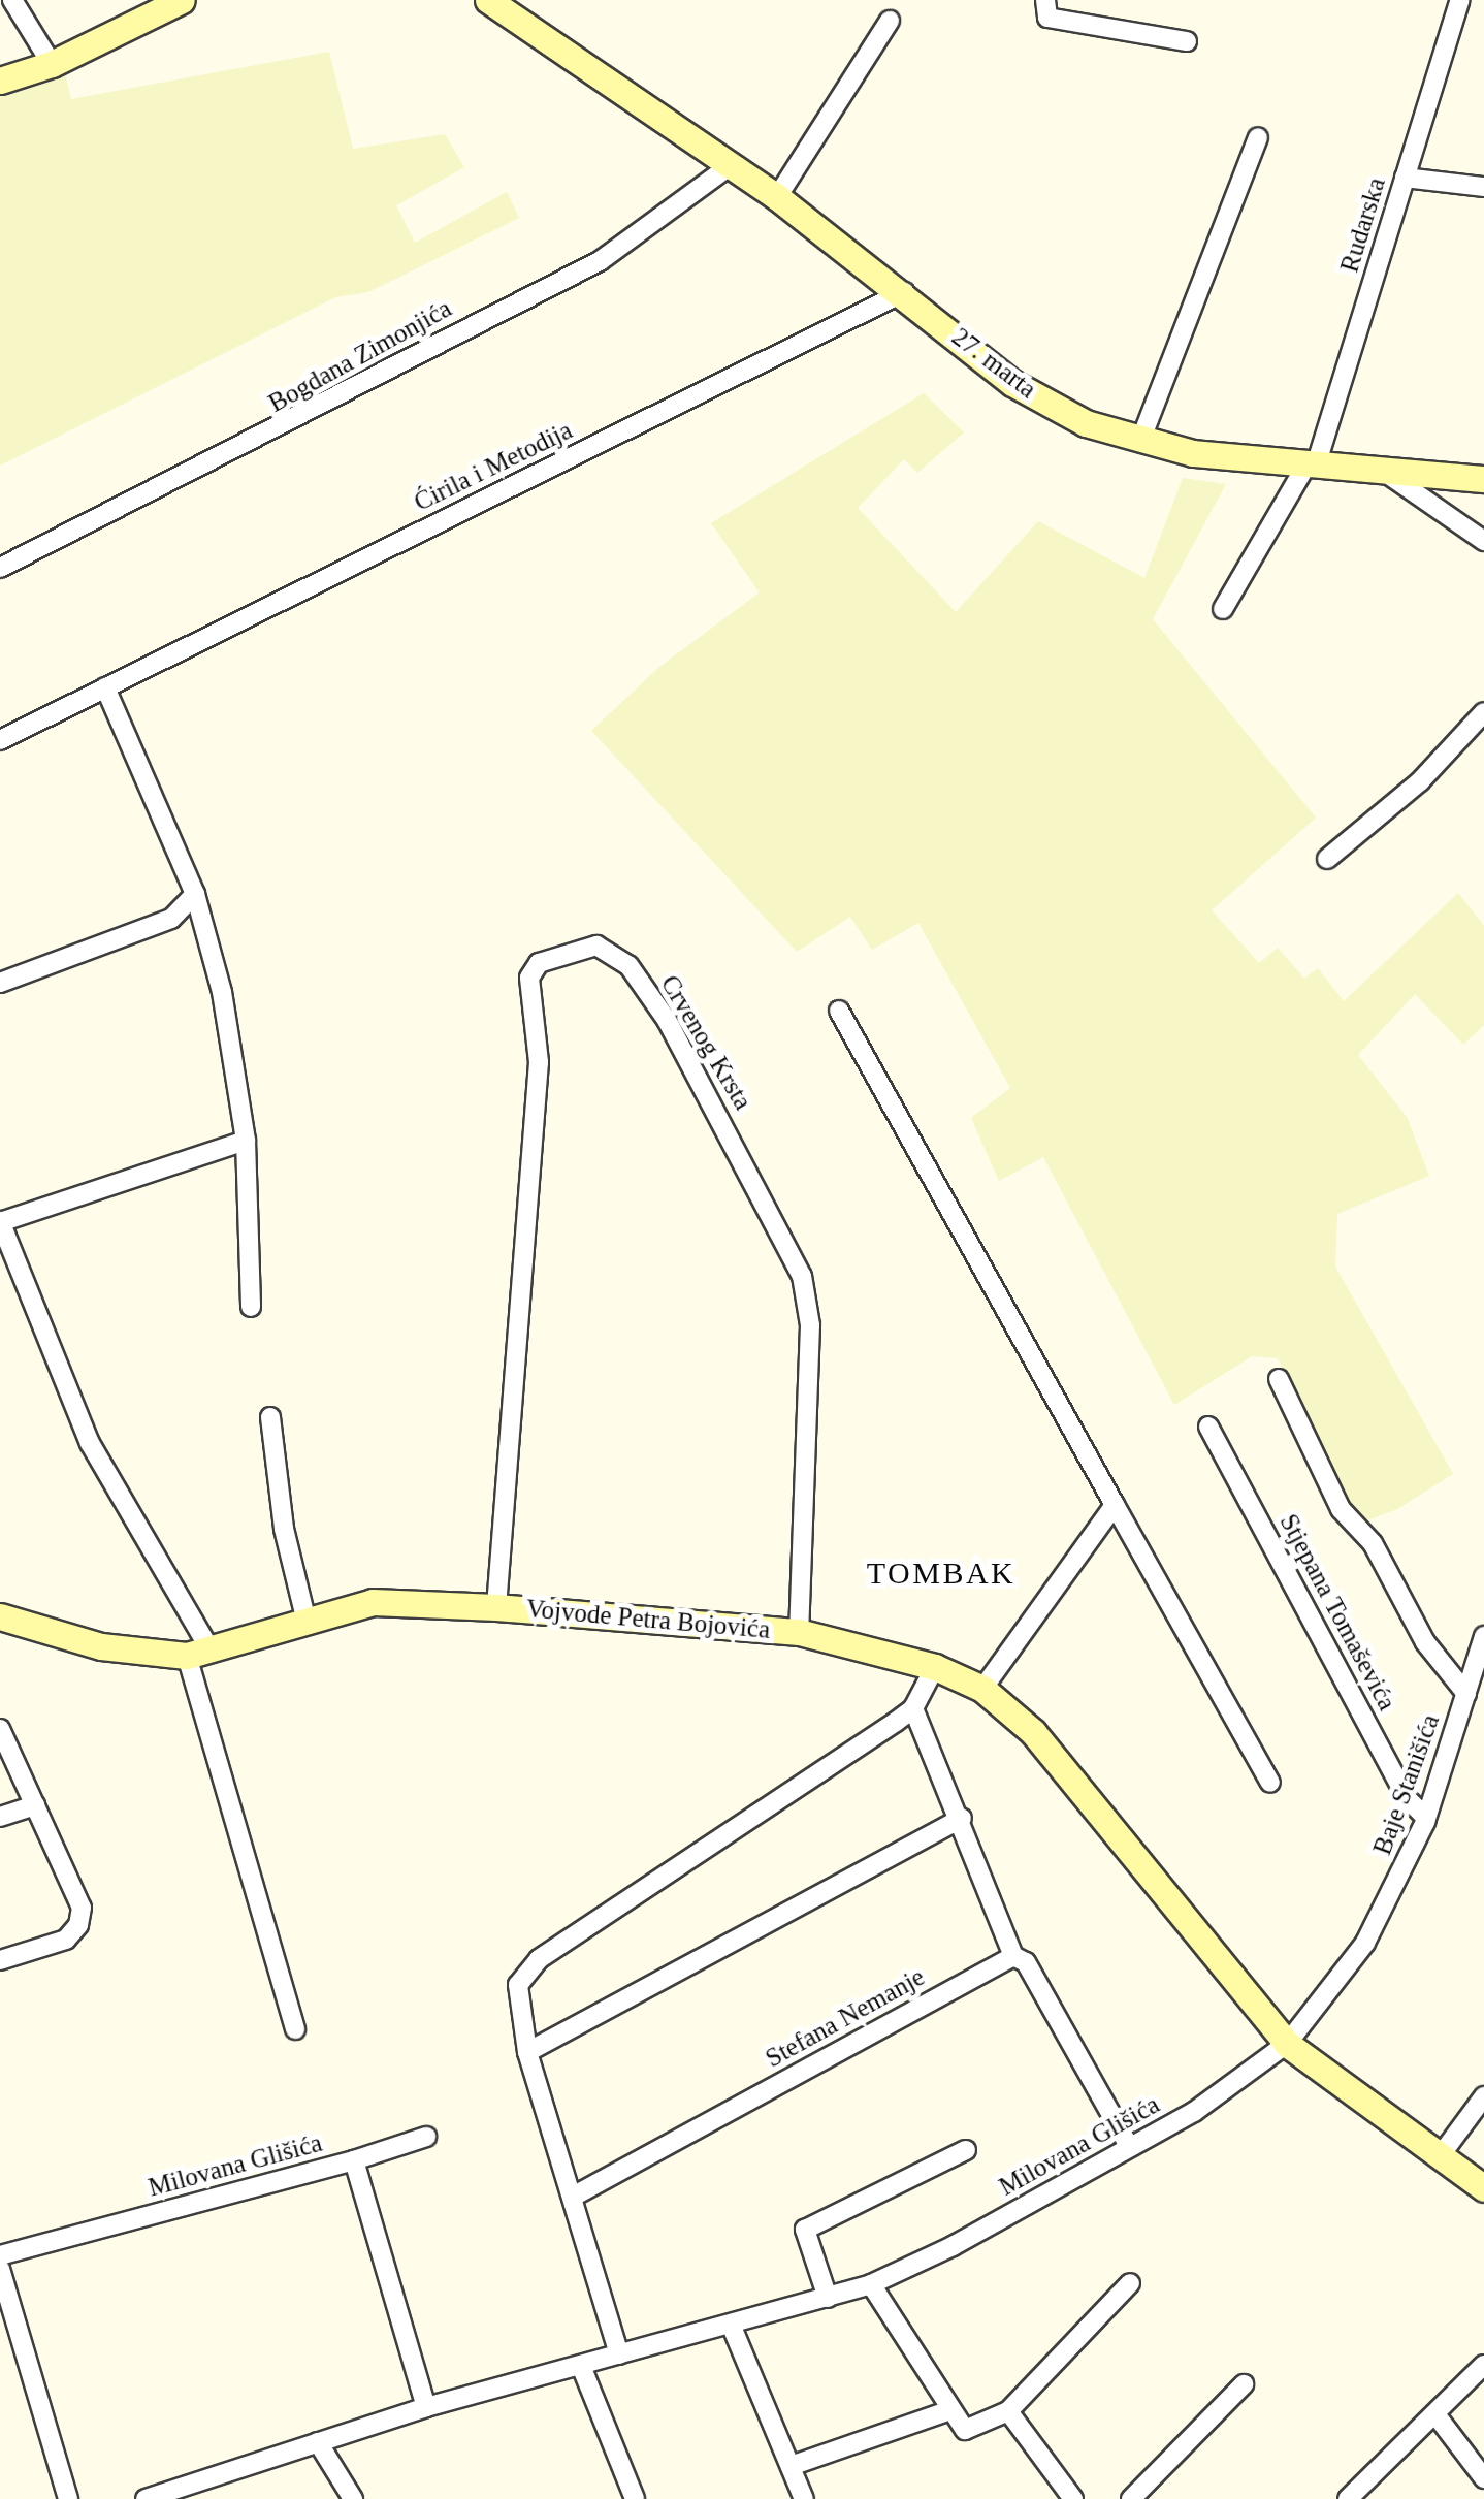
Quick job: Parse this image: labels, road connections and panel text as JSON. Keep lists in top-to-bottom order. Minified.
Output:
{"streets":{"street":["Rudarska","Bogdana Zimonjića","27. marta","Ćirila i Metodija","Crvenog Krsta","Stjepana Tomaševića","Vojvode Petra Bojovića","Baje Stanišića","Stefana Nemanje","Milovana Glišića"]},"crossings":[["Rudarska","27. marta"],["Bogdana Zimonjića","27. marta"],["27. marta","Ćirila i Metodija"],["Crvenog Krsta","Vojvode Petra Bojovića"],["Stjepana Tomaševića","Baje Stanišića"],["Vojvode Petra Bojovića","Baje Stanišića"],["Vojvode Petra Bojovića","Milovana Glišića"],["Baje Stanišića","Milovana Glišića"]],"districts":["TOMBAK"]}
